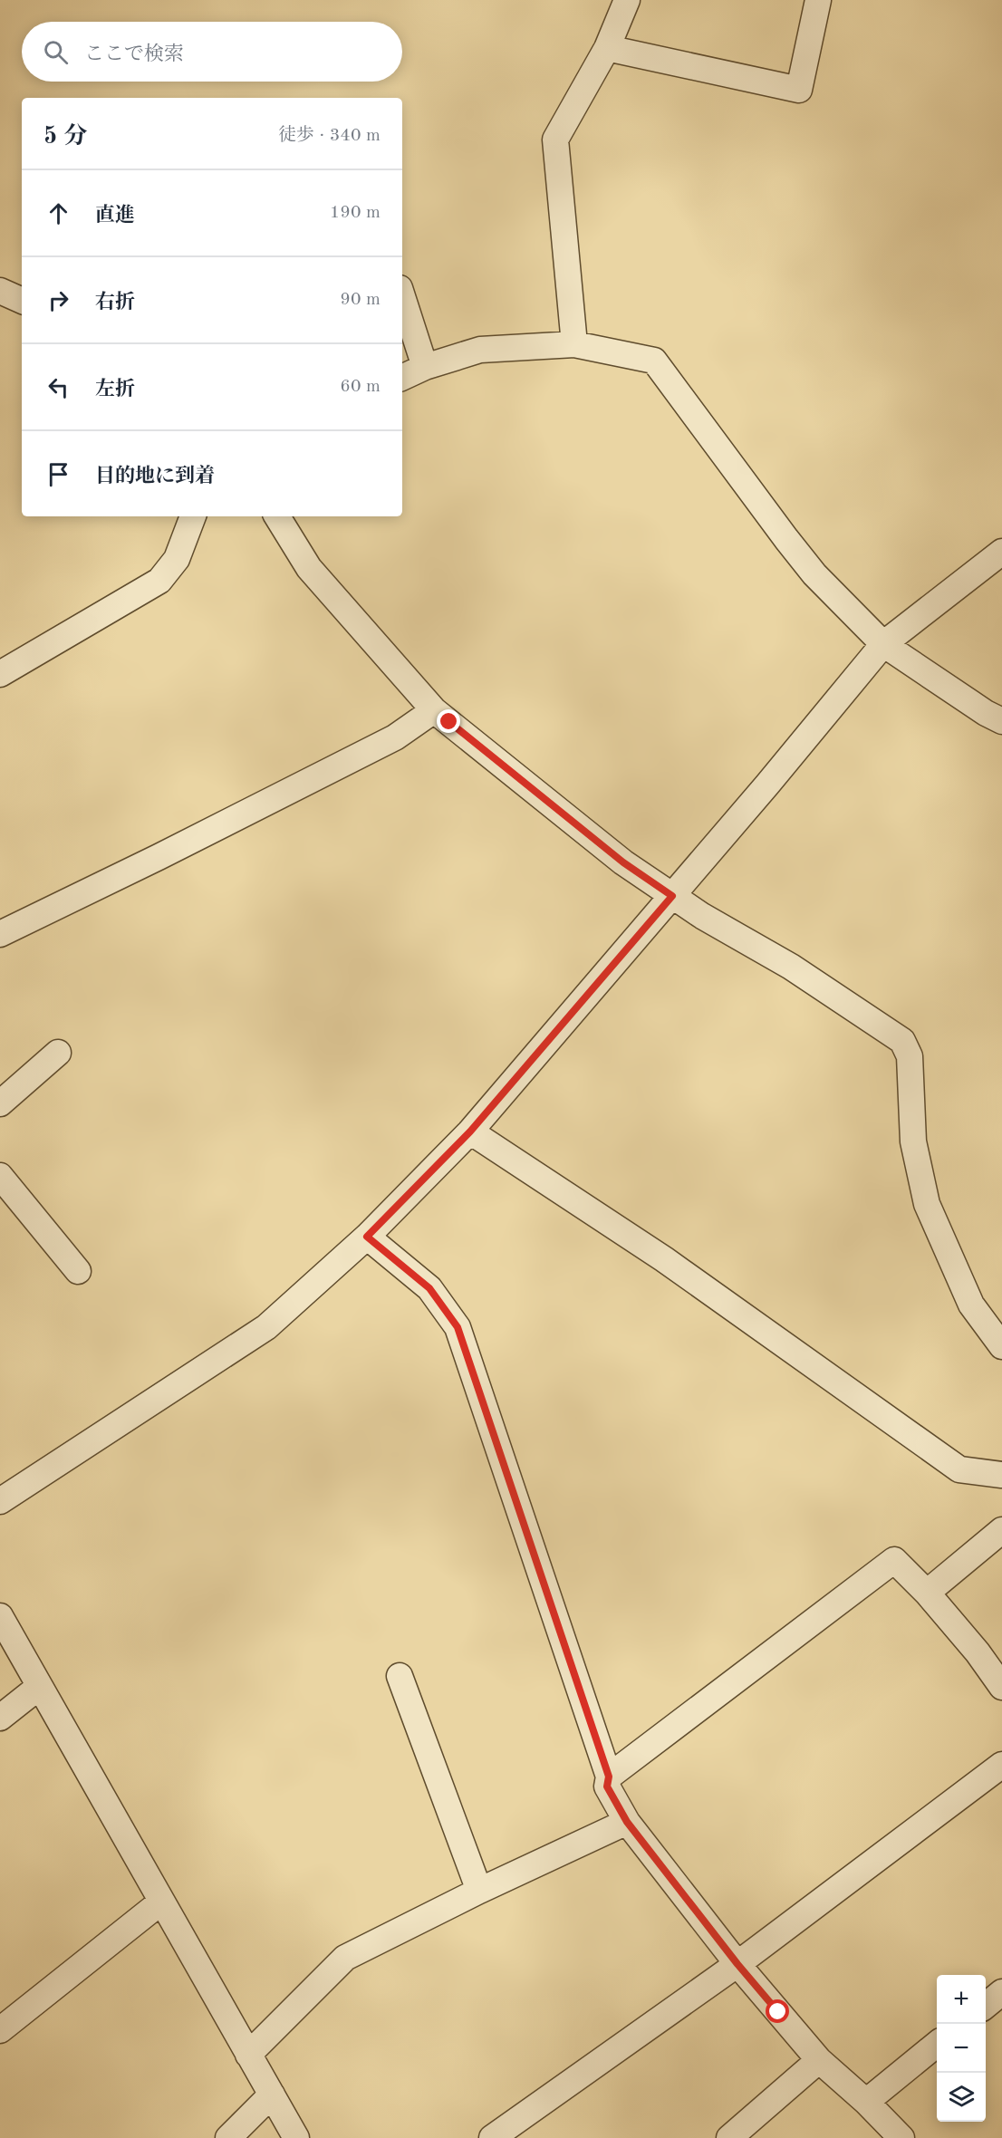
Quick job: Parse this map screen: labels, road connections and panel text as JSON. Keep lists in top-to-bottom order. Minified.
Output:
{"page":{"search":"ここで検索","heading":["5 分","徒歩 · 340 m"],"list":[["直進","190 m"],["右折","90 m"],["左折","60 m"],"目的地に到着"],"map_buttons":["+","−"]}}
